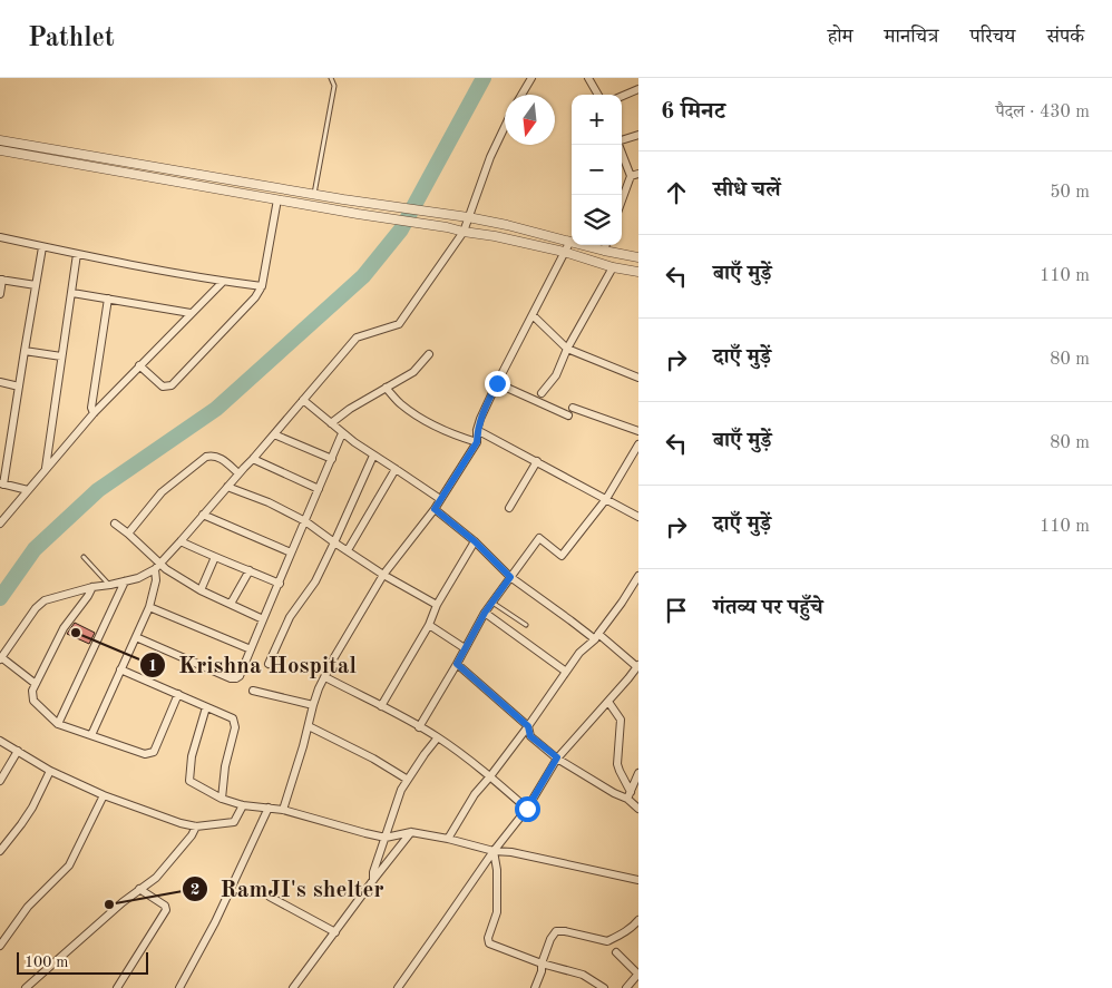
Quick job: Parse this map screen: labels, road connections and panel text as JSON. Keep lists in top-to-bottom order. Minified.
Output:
{"places":["Krishna Hospital","RamJI's shelter"],"scale_bar":"100 m","north":"bottom","page":{"header":"Pathlet","nav":["होम","मानचित्र","परिचय","संपर्क"],"heading":["6 मिनट","पैदल · 430 m"],"map_buttons":["+","−"],"list":[["सीधे चलें","50 m"],["बाएँ मुड़ें","110 m"],["दाएँ मुड़ें","80 m"],["बाएँ मुड़ें","80 m"],["दाएँ मुड़ें","110 m"],"गंतव्य पर पहुँचे"],"scale":"100 m"}}
